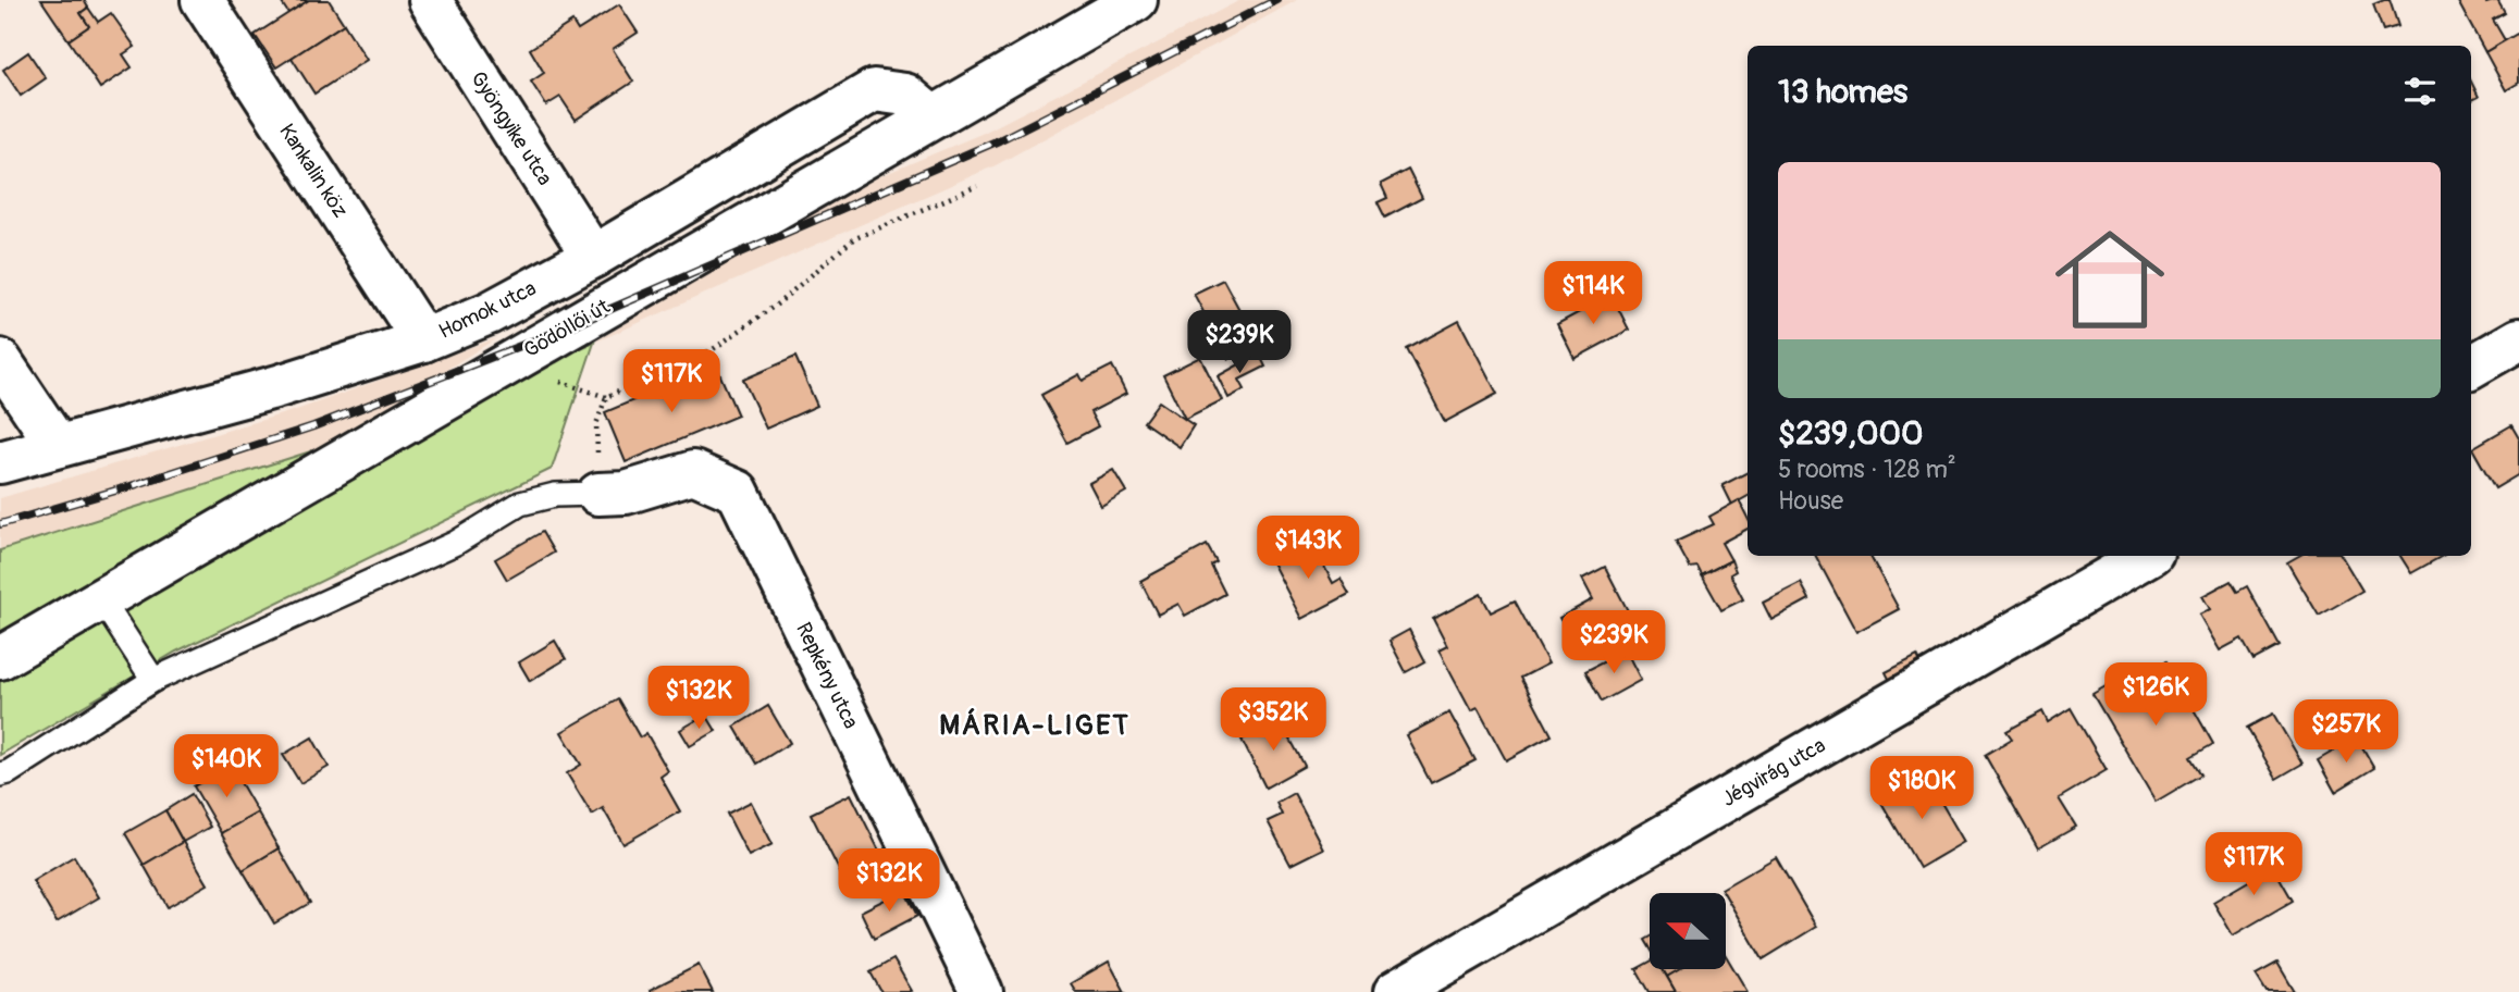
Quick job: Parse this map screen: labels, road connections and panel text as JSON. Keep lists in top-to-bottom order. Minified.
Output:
{"streets":{"street":["Gyöngyike utca","Kankalin köz","Homok utca","Gödöllői út","Repkény utca","Jégvirág utca"]},"crossings":[["Gyöngyike utca","Homok utca"],["Kankalin köz","Homok utca"],["Homok utca","Gödöllői út"]],"districts":["MÁRIA-LIGET"],"north":"left","page":{"heading":"13 homes","list":[{"name":"$239,000","note":"5 rooms · 128 m² · House"}],"price":["$114K","$239K","$117K","$143K","$239K","$126K","$132K","$352K","$257K","$140K","$180K","$117K","$132K"]}}
